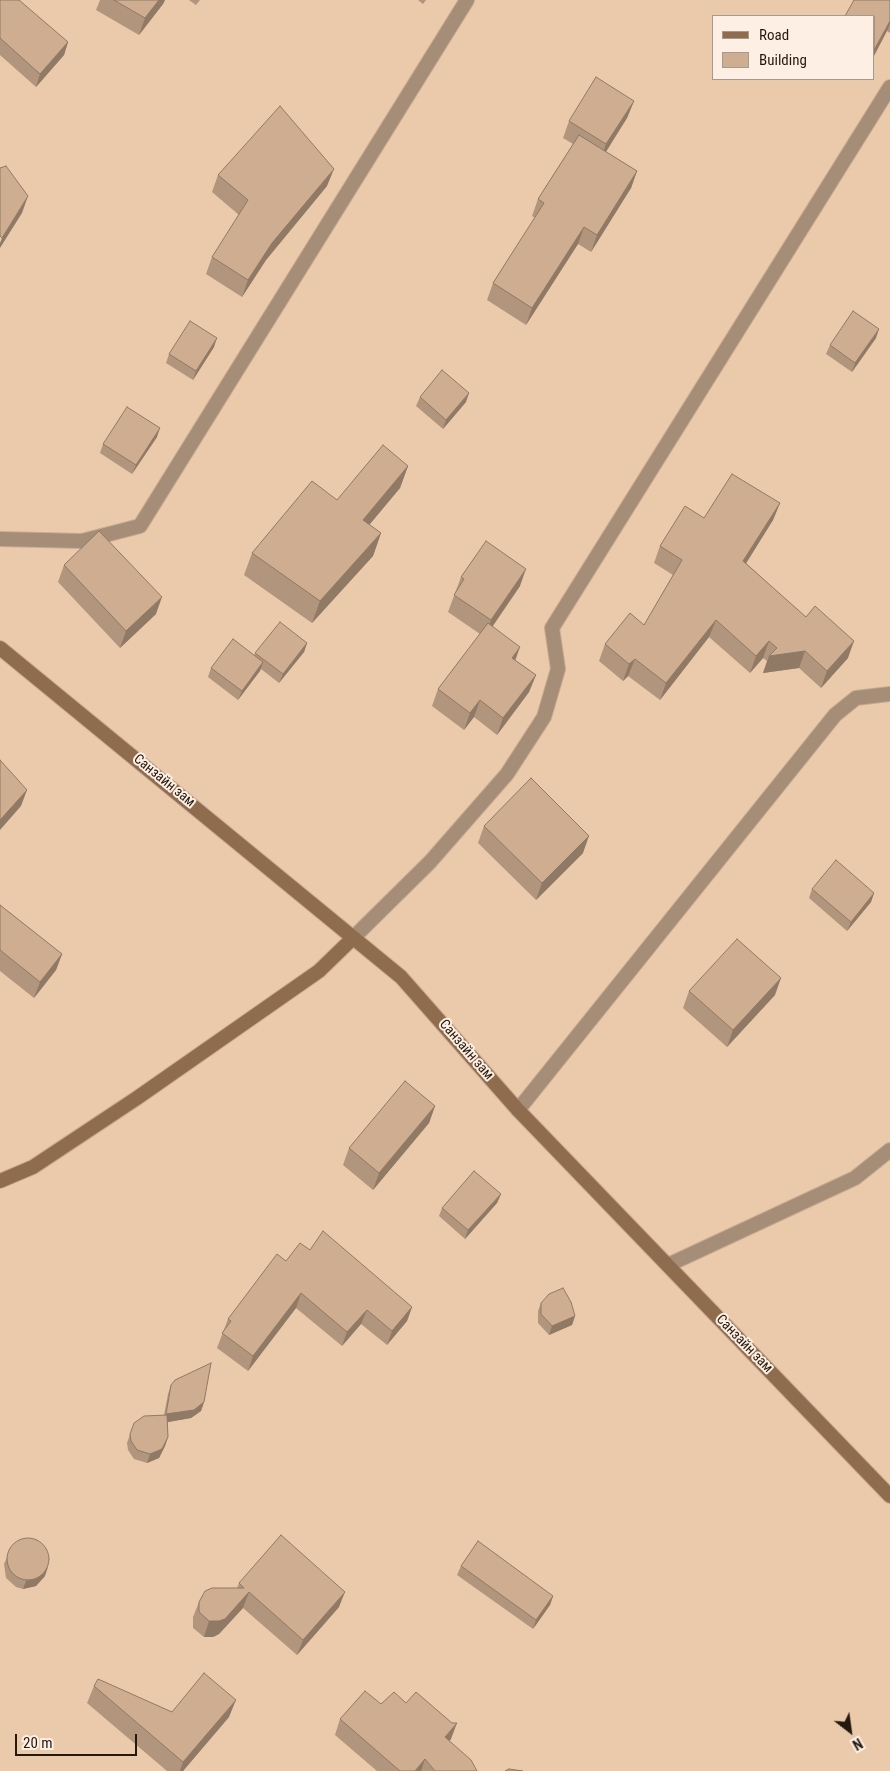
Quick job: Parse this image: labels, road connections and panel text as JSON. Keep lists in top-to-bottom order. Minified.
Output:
{"streets":{"main road":["Санзайн зам"]},"legend":["Road","Building"],"scale_bar":"20 m","north":"bottom right"}
